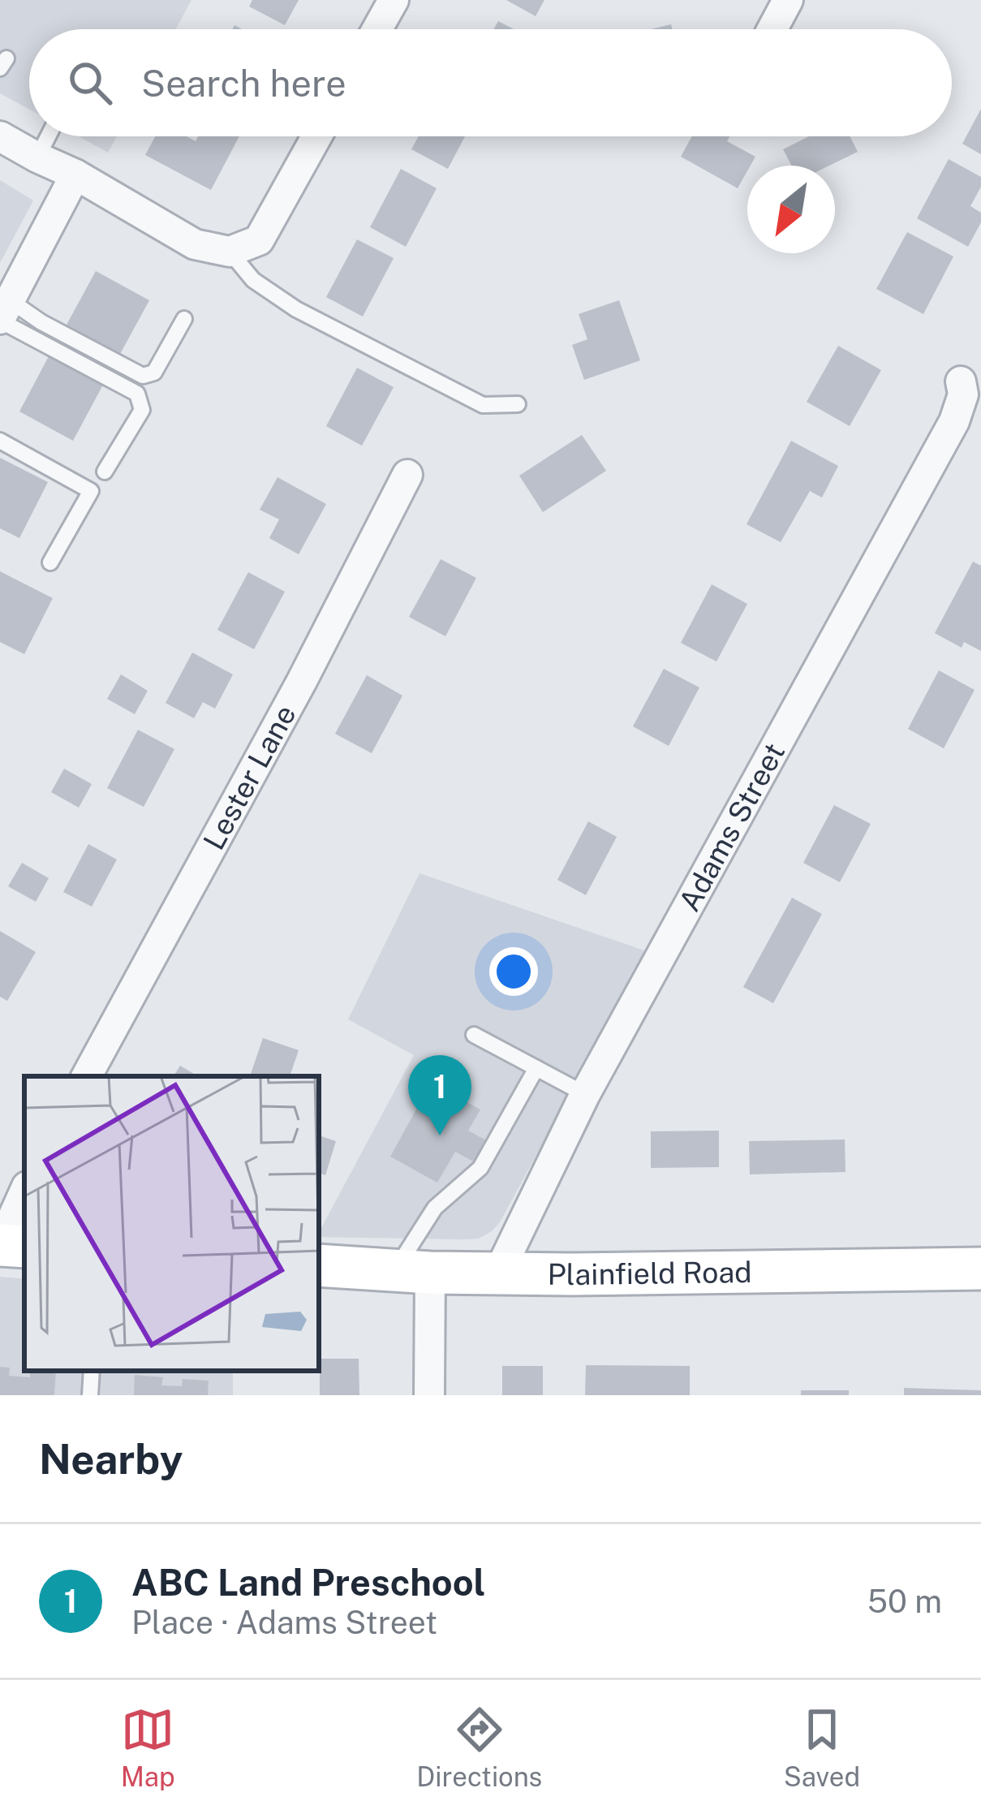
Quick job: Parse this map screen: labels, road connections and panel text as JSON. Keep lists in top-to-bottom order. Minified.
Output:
{"streets":{"main road":["Plainfield Road"],"street":["Lester Lane","Adams Street"]},"crossings":[["Adams Street","Plainfield Road"]],"north":"bottom left","page":{"search":"Search here","pins":"1","heading":"Nearby","list":[{"mark":"1","name":"ABC Land Preschool","note":"Place · Adams Street","value":"50 m"}],"nav":["Map","Directions","Saved"]}}
